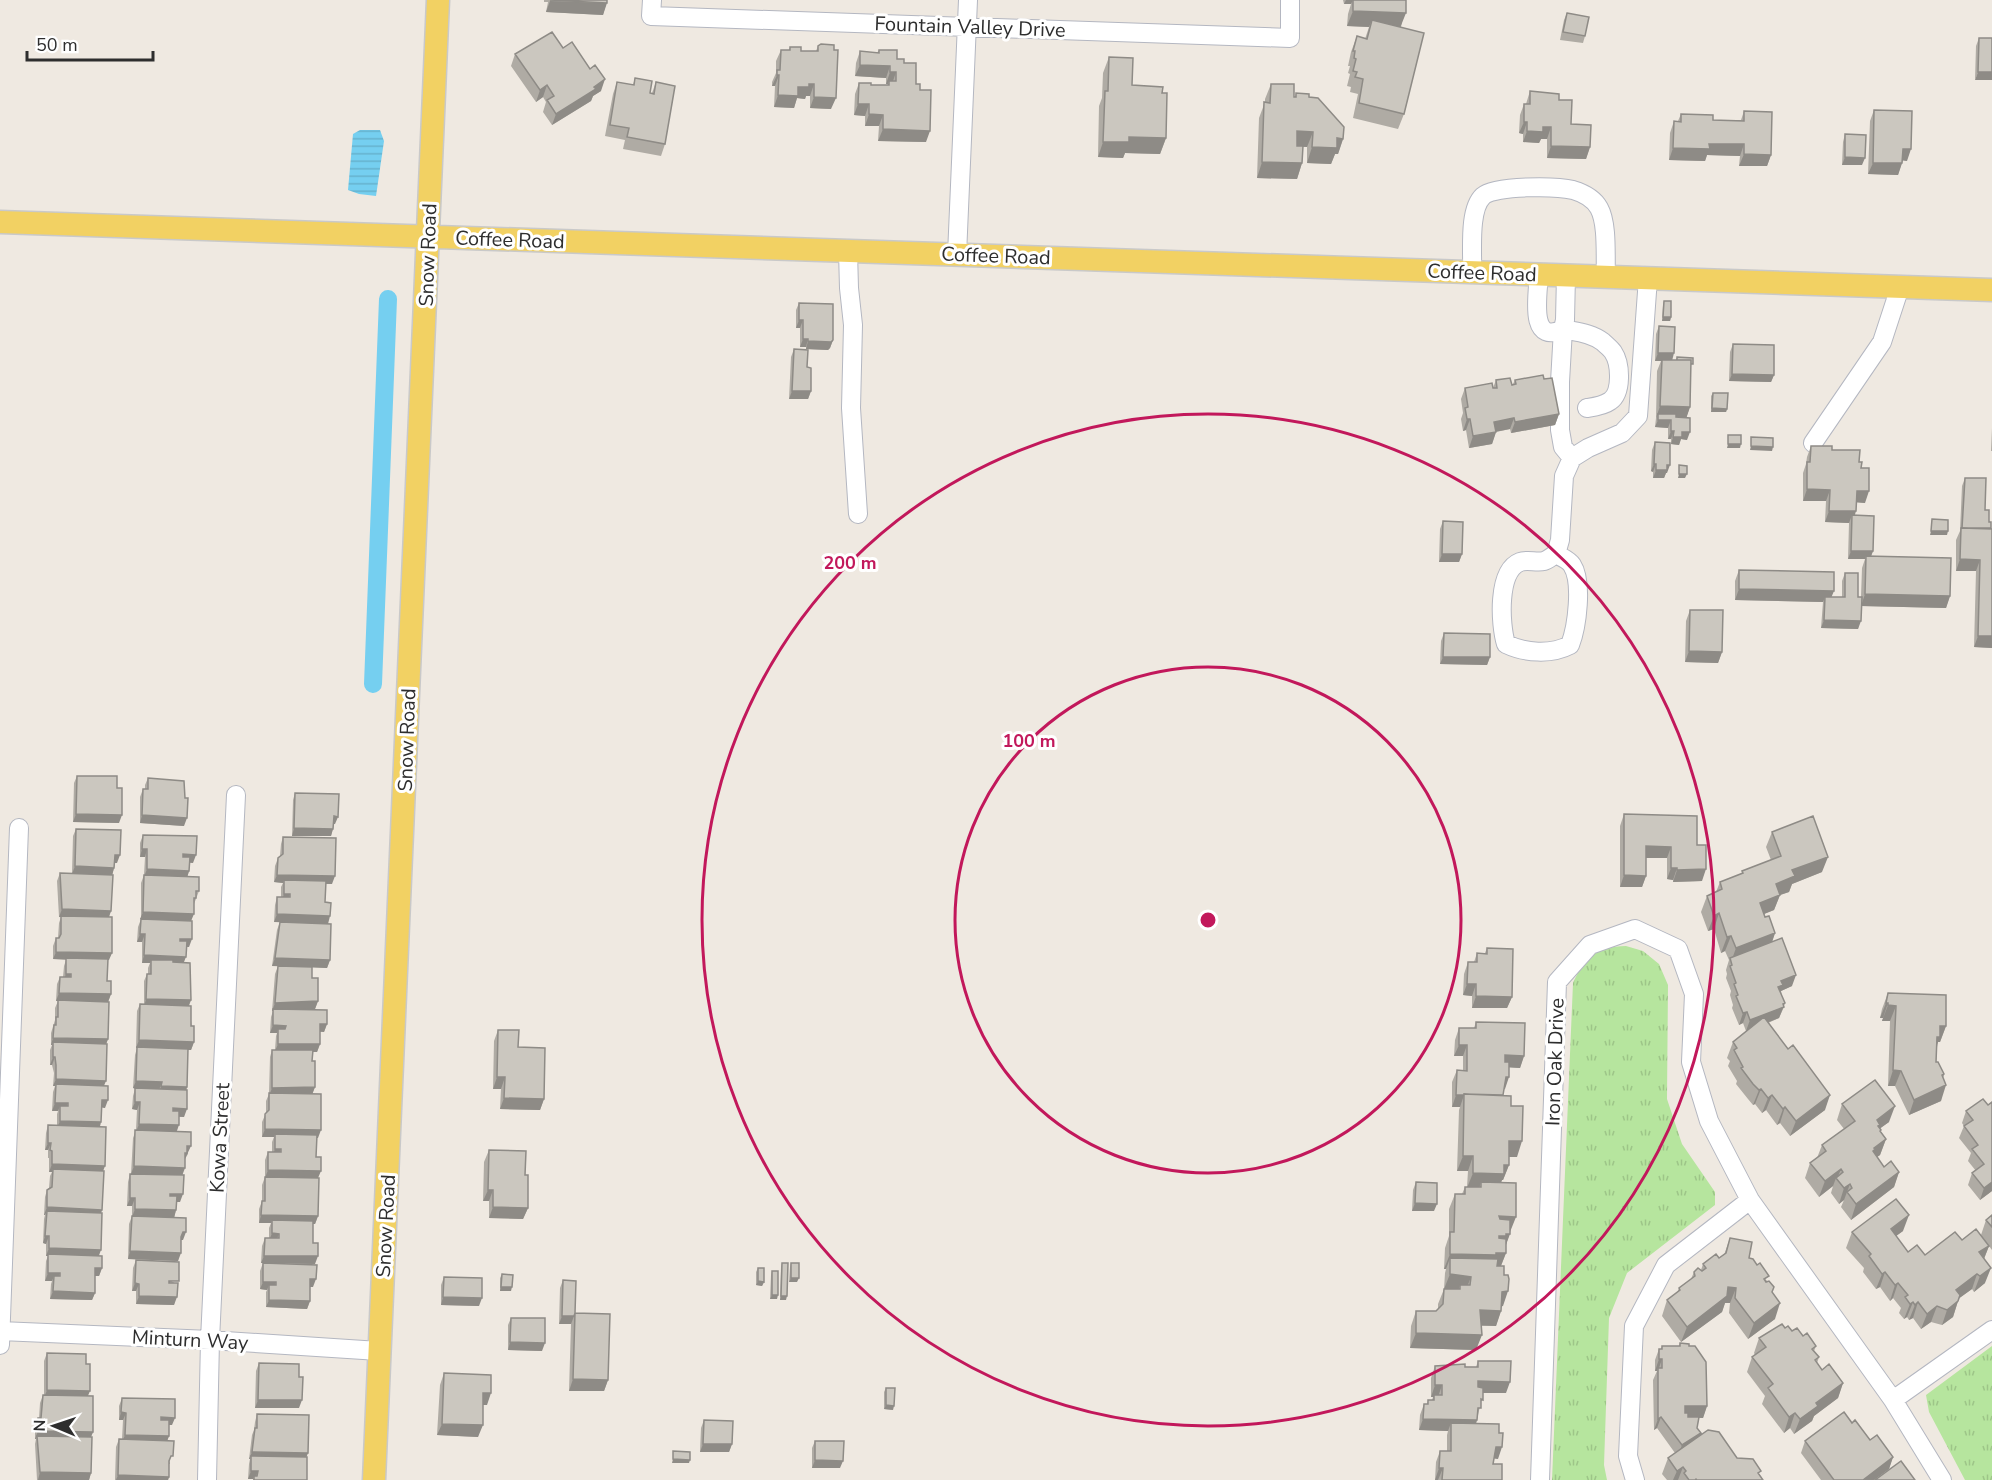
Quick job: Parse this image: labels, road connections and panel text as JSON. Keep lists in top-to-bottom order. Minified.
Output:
{"streets":{"main road":["Coffee Road","Snow Road"],"street":["Fountain Valley Drive","Iron Oak Drive","Kowa Street","Minturn Way"]},"crossings":[["Coffee Road","Snow Road"],["Snow Road","Minturn Way"],["Kowa Street","Minturn Way"]],"scale_bar":"50 m","north":"left","rings":["200 m","100 m"]}
